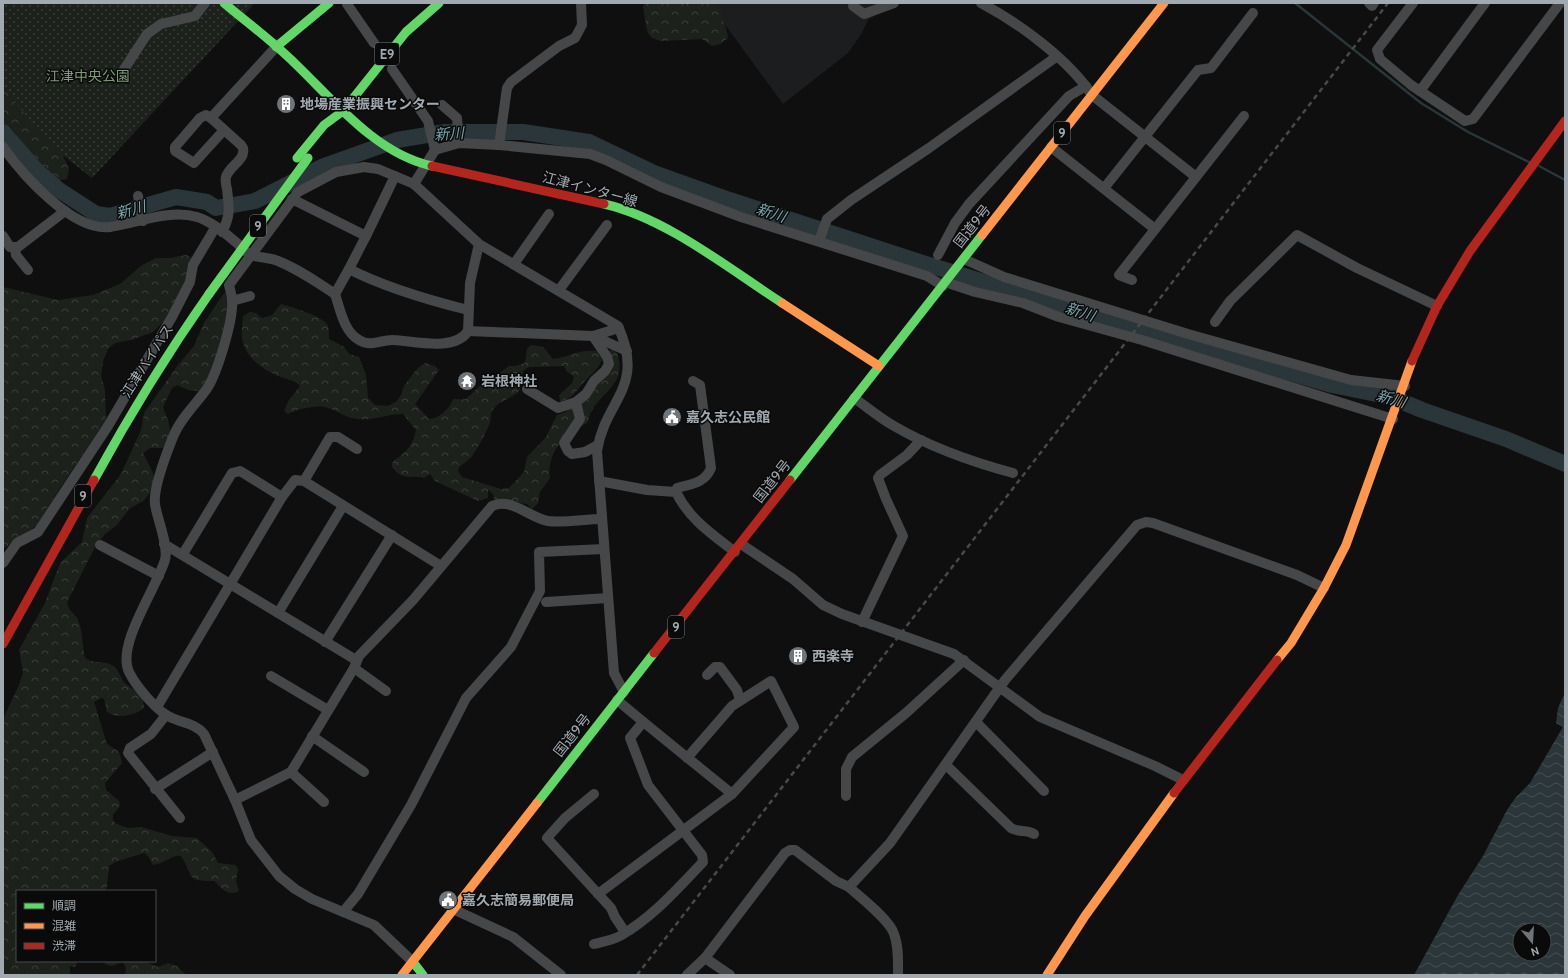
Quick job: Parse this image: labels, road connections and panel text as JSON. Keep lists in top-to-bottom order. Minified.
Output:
{"streets":{"main road":["E9","9","江津インター線","国道9号","江津バイパス"]},"crossings":[["E9","江津インター線"],["E9","江津バイパス"],["9","江津バイパス"],["江津インター線","国道9号"],["江津インター線","江津バイパス"]],"water":["新川"],"parks":["江津中央公園"],"places":{"building":["地場産業振興センター","西楽寺"],"temple":["岩根神社"],"public building":["嘉久志公民館","嘉久志簡易郵便局"]},"legend":["順調","混雑","渋滞"],"north":"bottom"}
